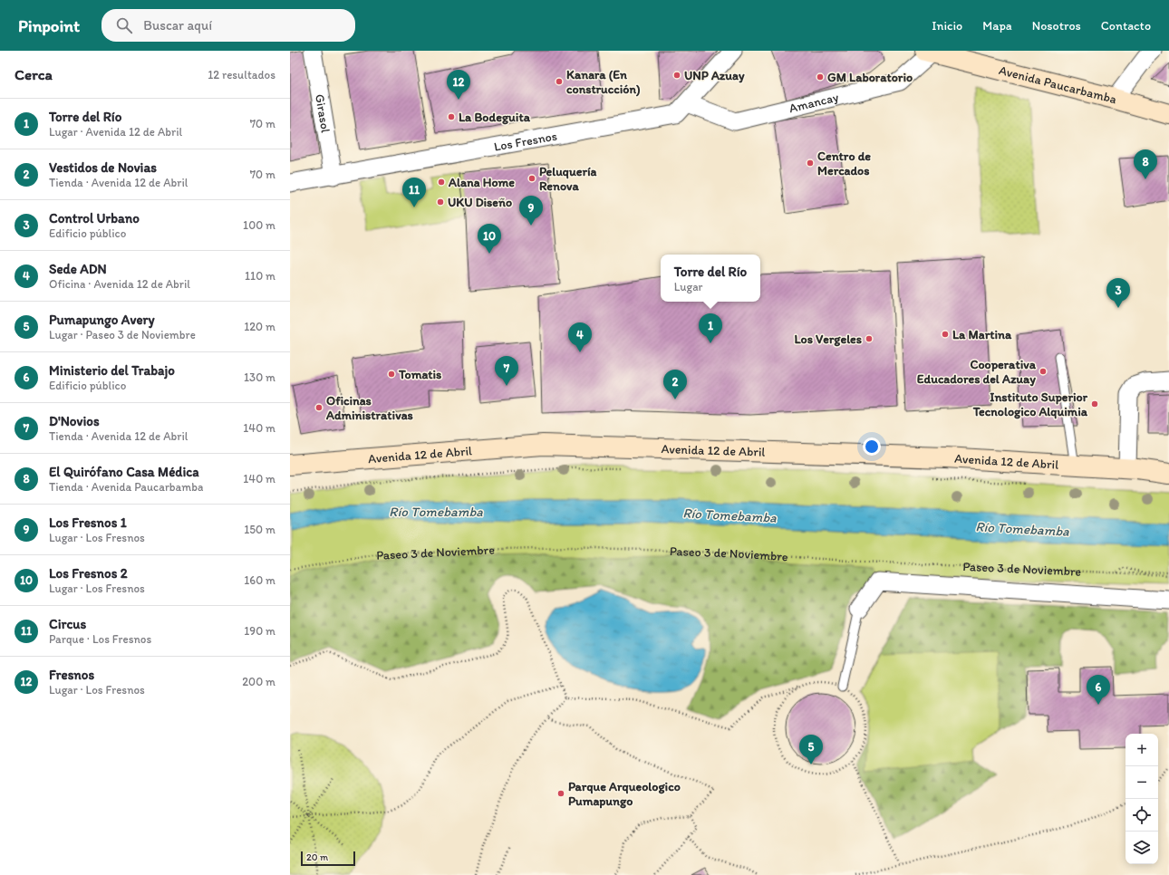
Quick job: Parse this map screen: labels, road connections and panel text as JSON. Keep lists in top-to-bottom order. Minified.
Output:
{"streets":{"main road":["Avenida Paucarbamba","Avenida 12 de Abril"],"street":["Amancay","Girasol","Los Fresnos","Paseo 3 de Noviembre"]},"crossings":[["Avenida Paucarbamba","Amancay"],["Amancay","Los Fresnos"],["Girasol","Los Fresnos"]],"water":["Río Tomebamba"],"places":["UNP Azuay","GM Laboratorio","Kanara (En construcción)","La Bodeguita","Centro de Mercados","Peluquería Renova","Alana Home","UKU Diseño","La Martina","Los Vergeles","Cooperativa Educadores del Azuay","Tomatis","Instituto Superior Tecnologico Alquimia","Oficinas Administrativas","Parque Arqueologico Pumapungo"],"scale_bar":"20 m","page":{"header":"Pinpoint","search":"Buscar aquí","nav":["Inicio","Mapa","Nosotros","Contacto"],"heading":["Cerca","12 resultados"],"pins":["12","8","11","9","10","3","1","4","7","2","6","5"],"list":[{"mark":"1","name":"Torre del Río","note":"Lugar · Avenida 12 de Abril","value":"70 m"},{"mark":"2","name":"Vestidos de Novias","note":"Tienda · Avenida 12 de Abril","value":"70 m"},{"mark":"3","name":"Control Urbano","note":"Edificio público","value":"100 m"},{"mark":"4","name":"Sede ADN","note":"Oficina · Avenida 12 de Abril","value":"110 m"},{"mark":"5","name":"Pumapungo Avery","note":"Lugar · Paseo 3 de Noviembre","value":"120 m"},{"mark":"6","name":"Ministerio del Trabajo","note":"Edificio público","value":"130 m"},{"mark":"7","name":"D'Novios","note":"Tienda · Avenida 12 de Abril","value":"140 m"},{"mark":"8","name":"El Quirófano Casa Médica","note":"Tienda · Avenida Paucarbamba","value":"140 m"},{"mark":"9","name":"Los Fresnos 1","note":"Lugar · Los Fresnos","value":"150 m"},{"mark":"10","name":"Los Fresnos 2","note":"Lugar · Los Fresnos","value":"160 m"},{"mark":"11","name":"Circus","note":"Parque · Los Fresnos","value":"190 m"},{"mark":"12","name":"Fresnos","note":"Lugar · Los Fresnos","value":"200 m"}],"popup":["Torre del Río","Lugar"],"map_buttons":["+","−"],"scale":"20 m"}}
